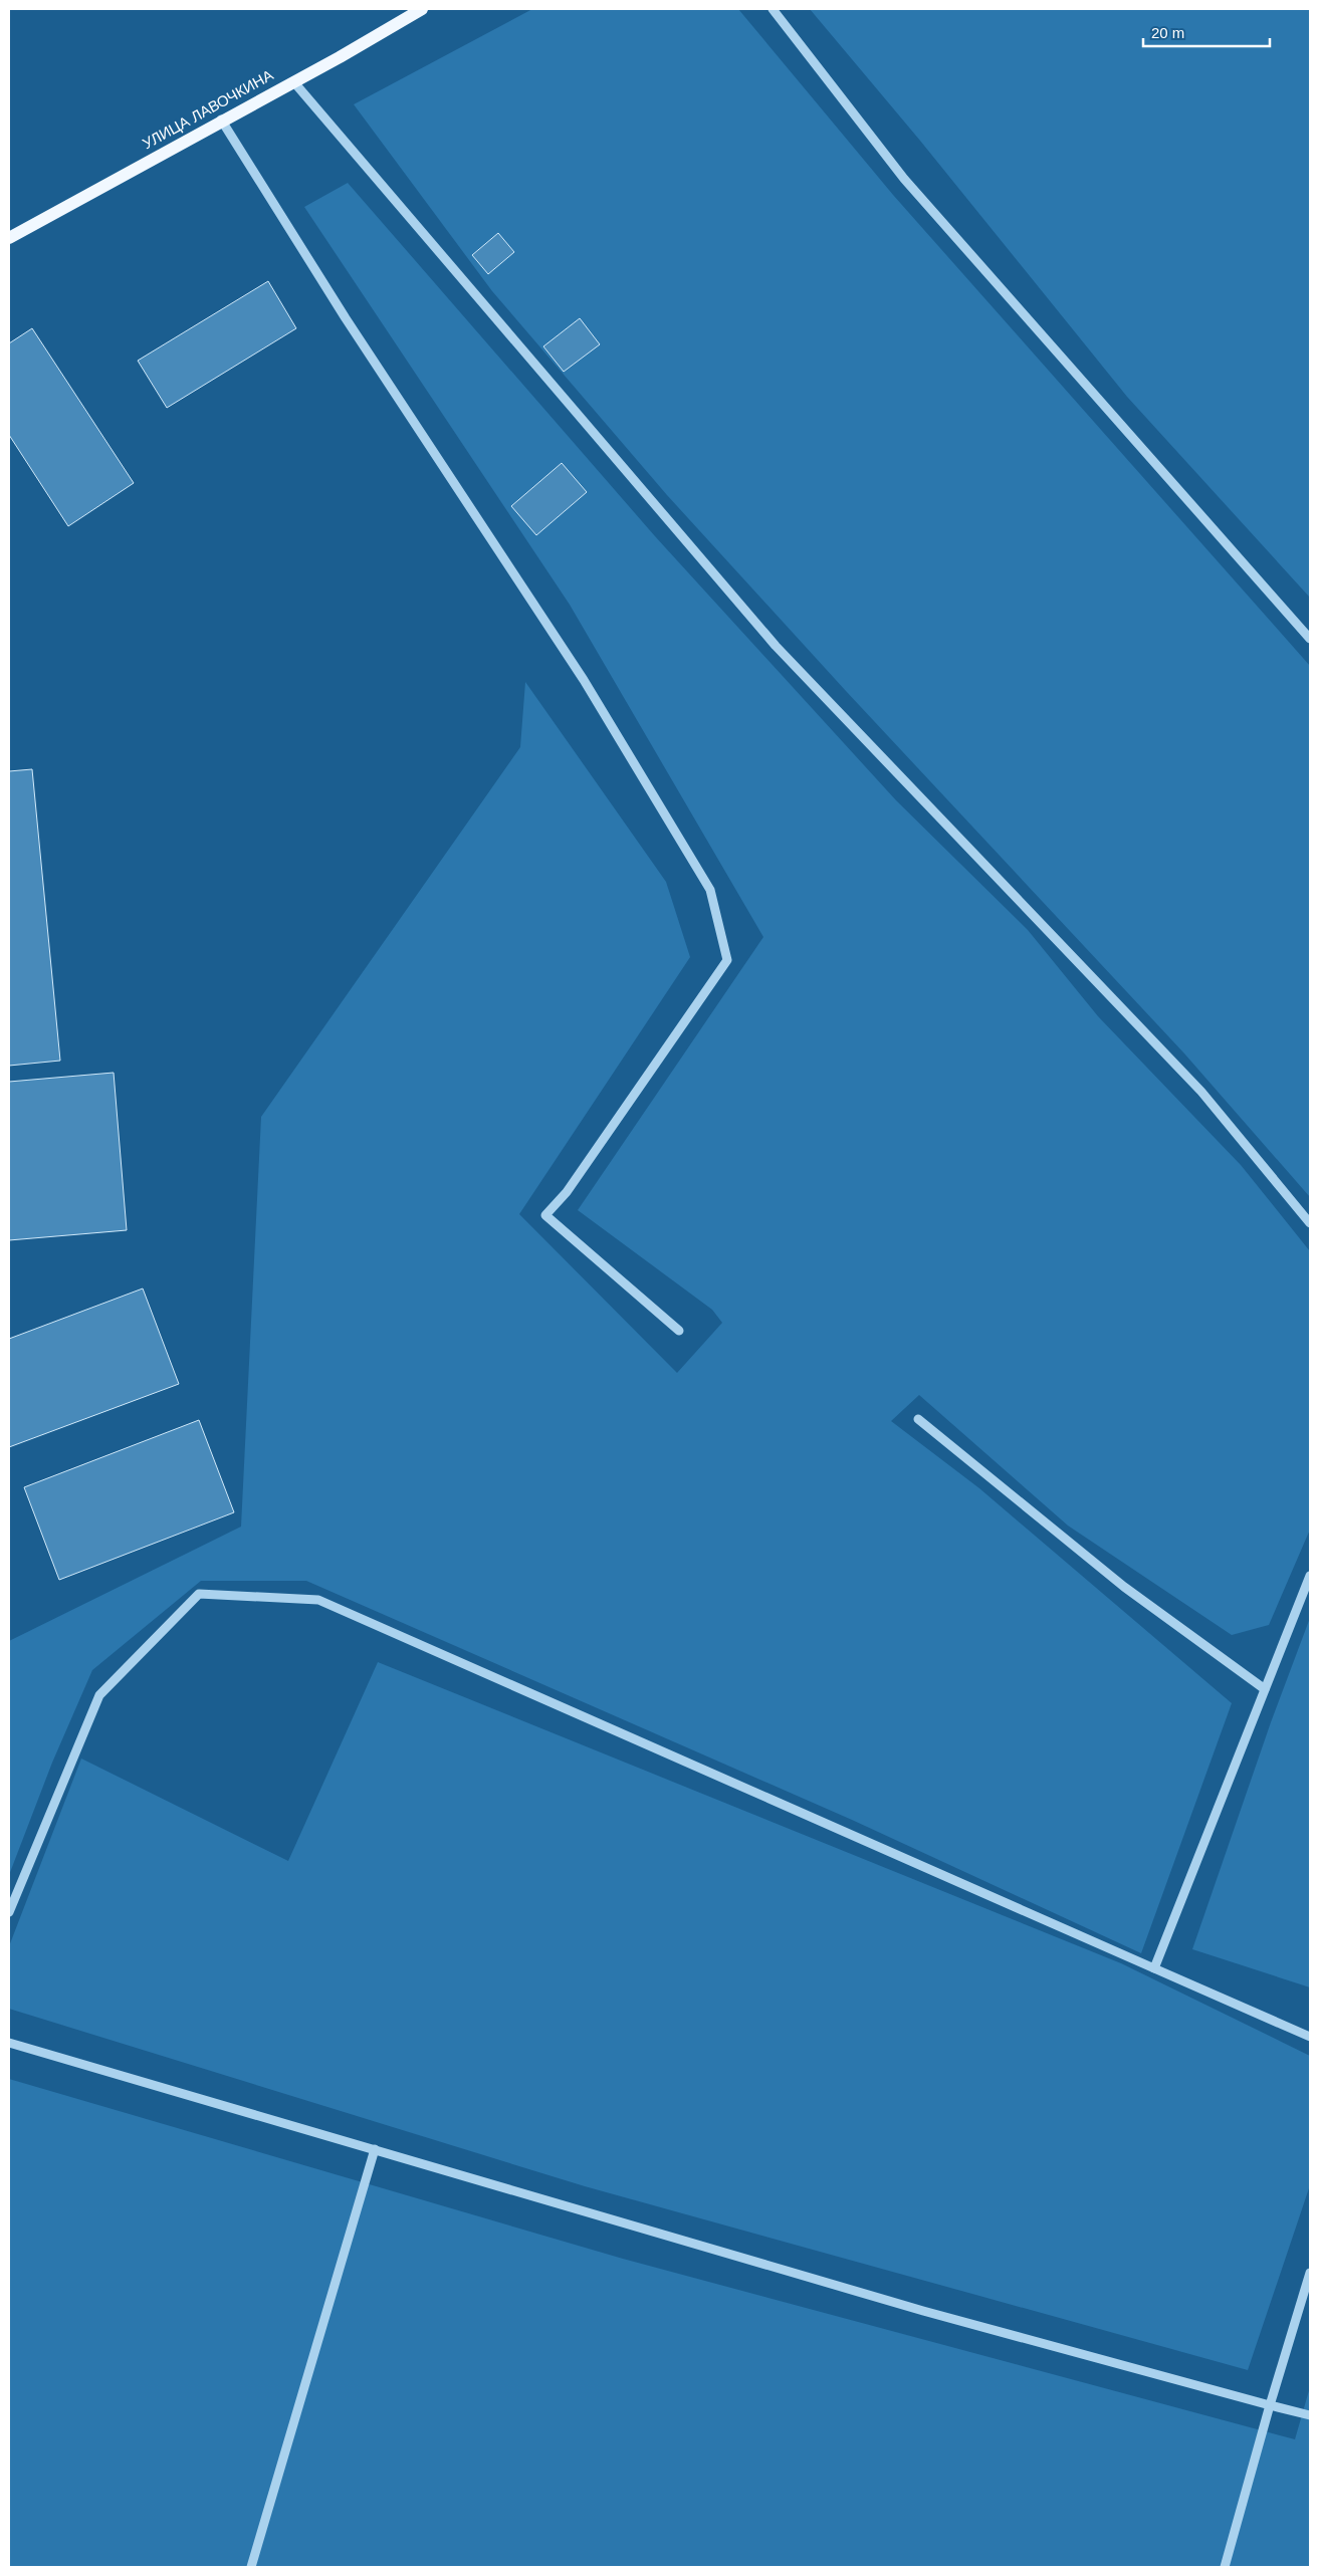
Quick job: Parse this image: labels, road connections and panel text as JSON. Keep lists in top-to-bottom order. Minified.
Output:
{"streets":{"main road":["УЛИЦА ЛАВОЧКИНА"]},"scale_bar":"20 m"}
